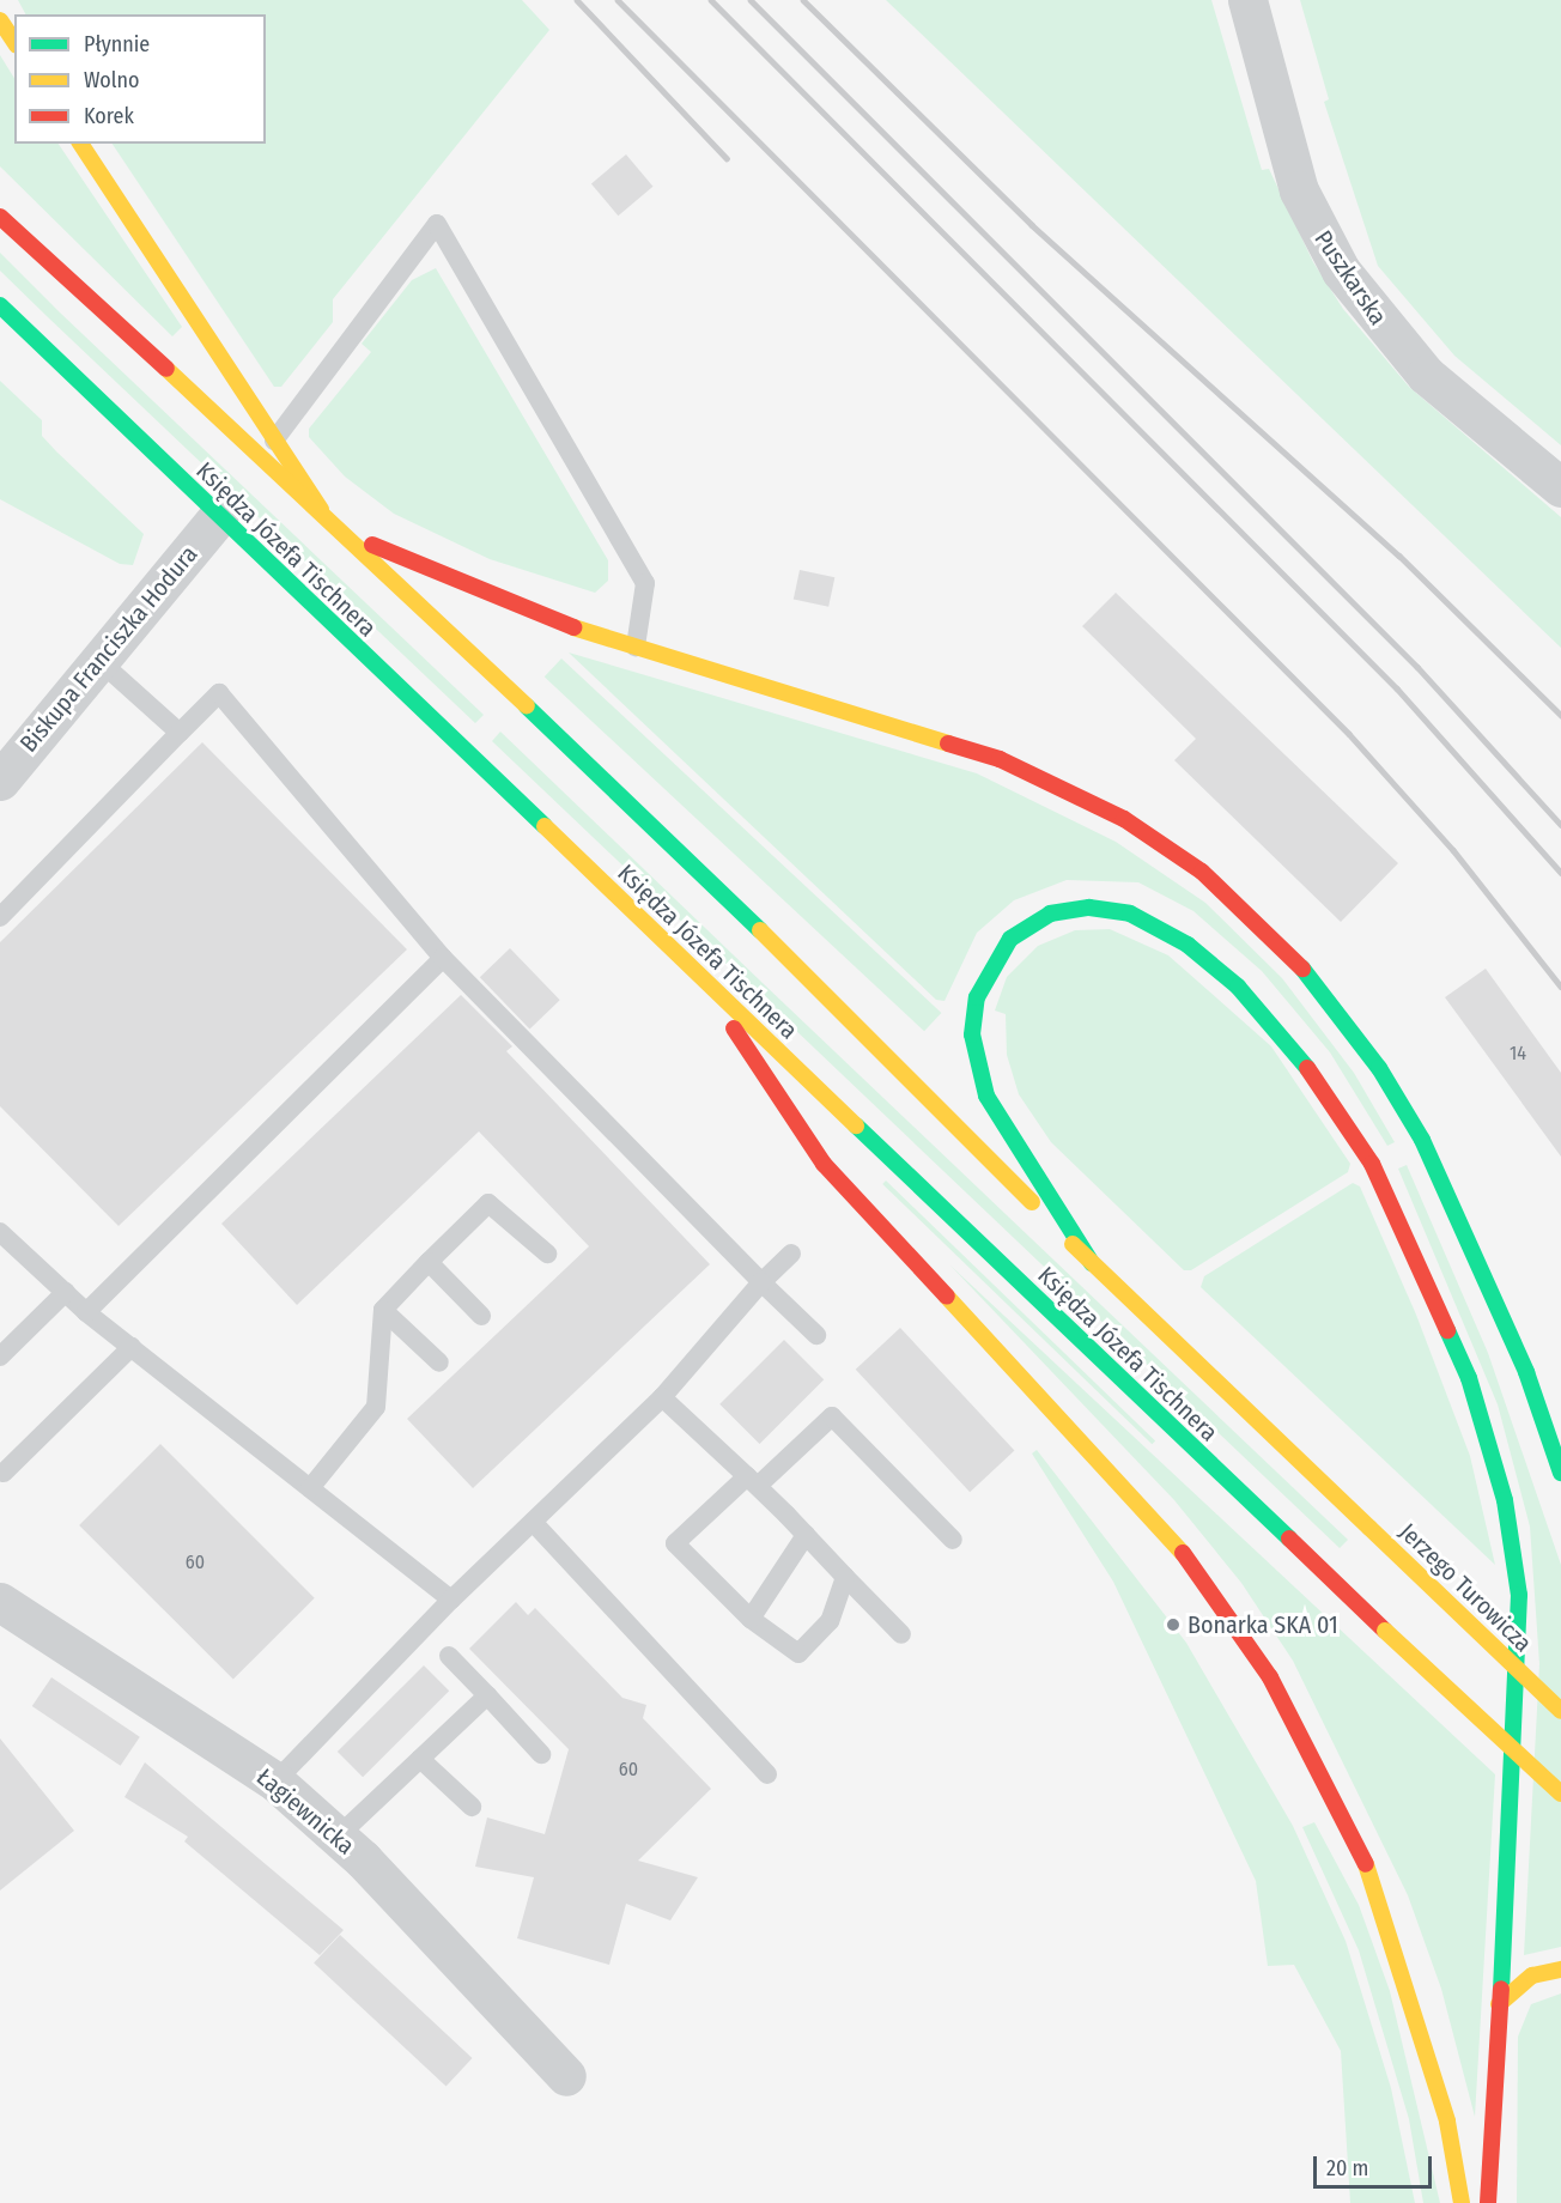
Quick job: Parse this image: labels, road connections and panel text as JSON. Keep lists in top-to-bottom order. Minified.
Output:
{"streets":{"main road":["Księdza Józefa Tischnera","Jerzego Turowicza"],"street":["Puszkarska","Biskupa Franciszka Hodura","Łagiewnicka"]},"crossings":[["Księdza Józefa Tischnera","Biskupa Franciszka Hodura"],["Księdza Józefa Tischnera","Jerzego Turowicza"]],"places":["Bonarka SKA 01"],"house_numbers":["14","60","60"],"legend":["Płynnie","Wolno","Korek"],"scale_bar":"20 m"}
